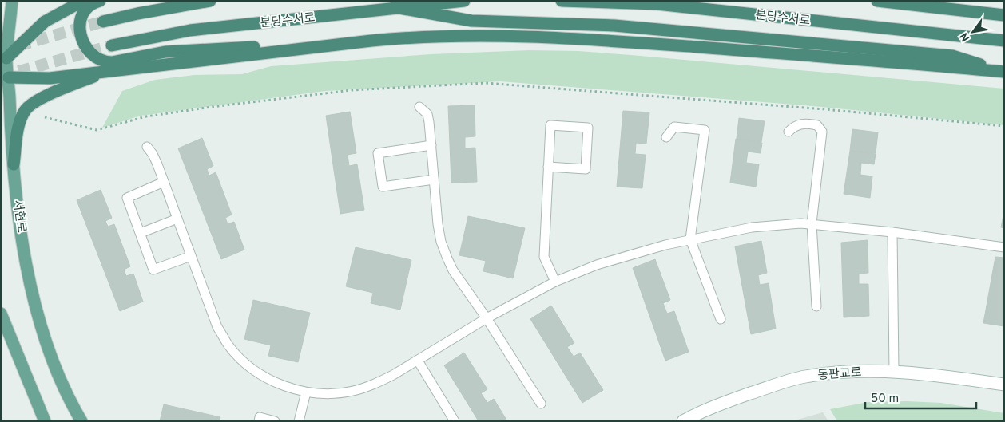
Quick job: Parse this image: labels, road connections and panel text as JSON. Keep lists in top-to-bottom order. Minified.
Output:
{"streets":{"highway":["분당수서로"],"main road":["서현로","동판교로"]},"scale_bar":"50 m","north":"bottom left"}
